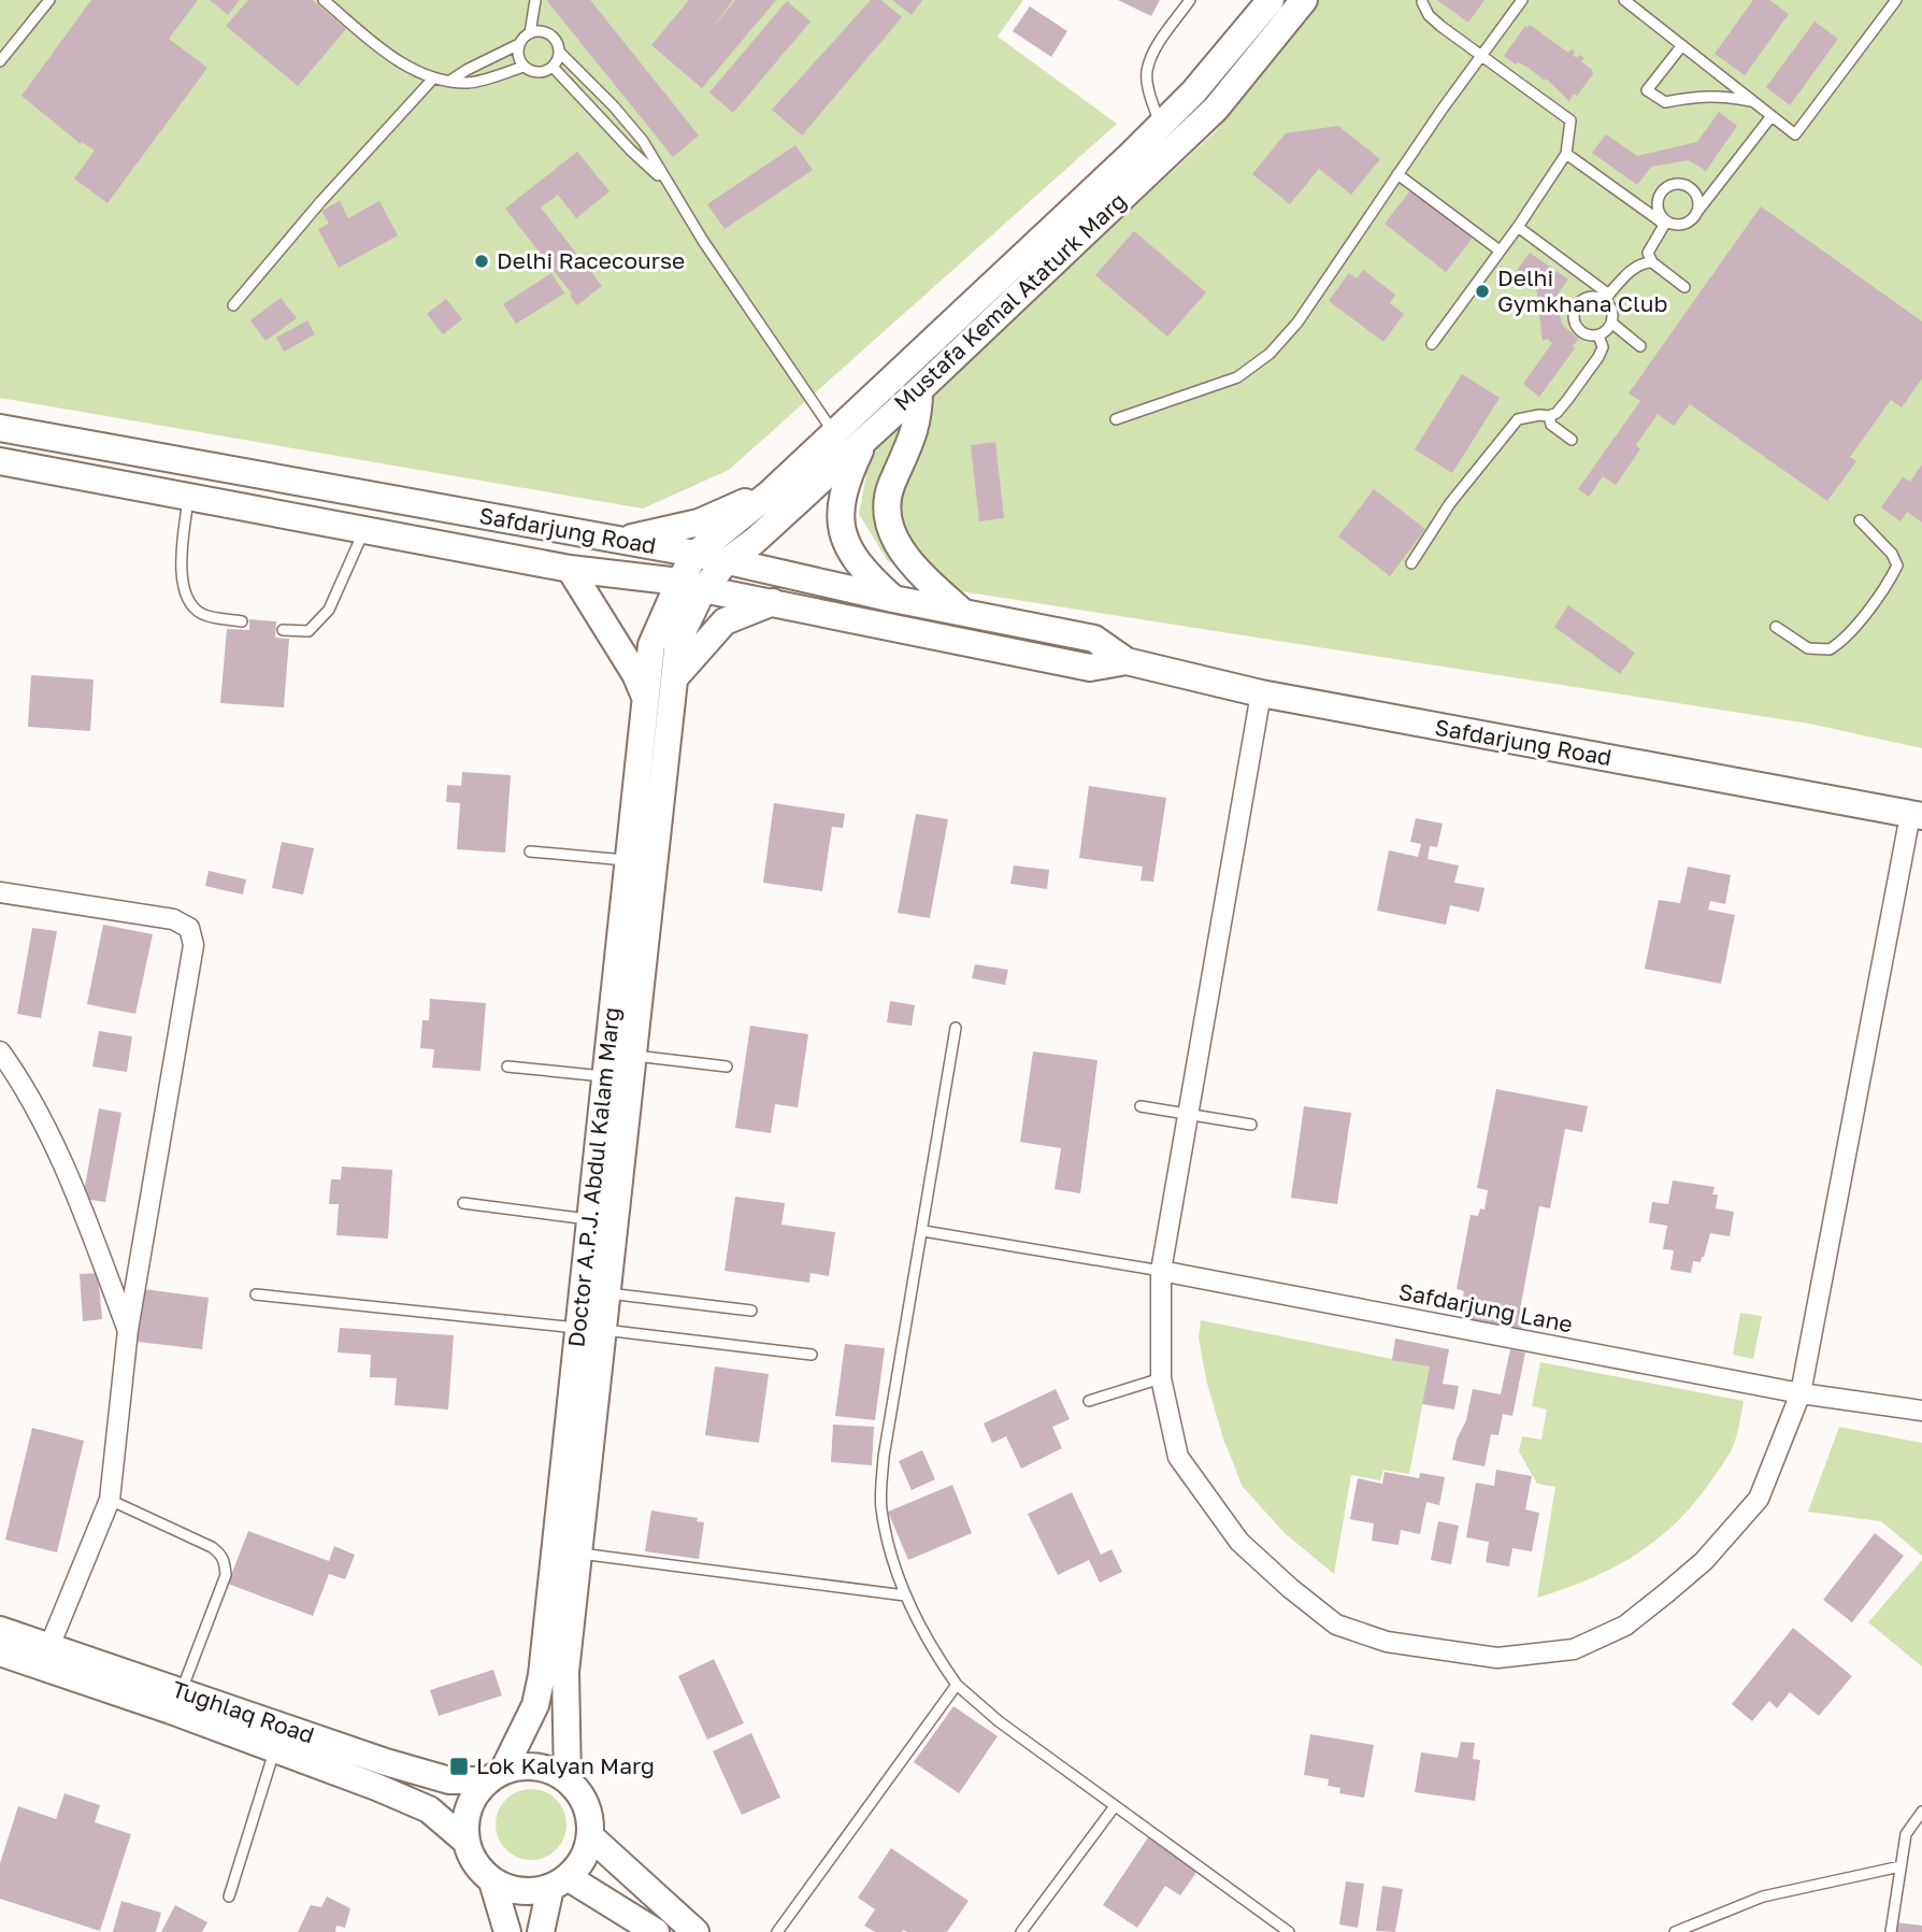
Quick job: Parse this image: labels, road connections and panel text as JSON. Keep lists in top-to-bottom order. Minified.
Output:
{"streets":{"main road":["Mustafa Kemal Ataturk Marg","Safdarjung Road","Doctor A.P.J. Abdul Kalam Marg","Tughlaq Road"],"street":["Safdarjung Lane"]},"crossings":[["Mustafa Kemal Ataturk Marg","Safdarjung Road"],["Mustafa Kemal Ataturk Marg","Doctor A.P.J. Abdul Kalam Marg"],["Safdarjung Road","Doctor A.P.J. Abdul Kalam Marg"],["Doctor A.P.J. Abdul Kalam Marg","Tughlaq Road"]],"places":{"other":["Delhi Racecourse","Delhi Gymkhana Club"],"transit":["Lok Kalyan Marg"]}}
